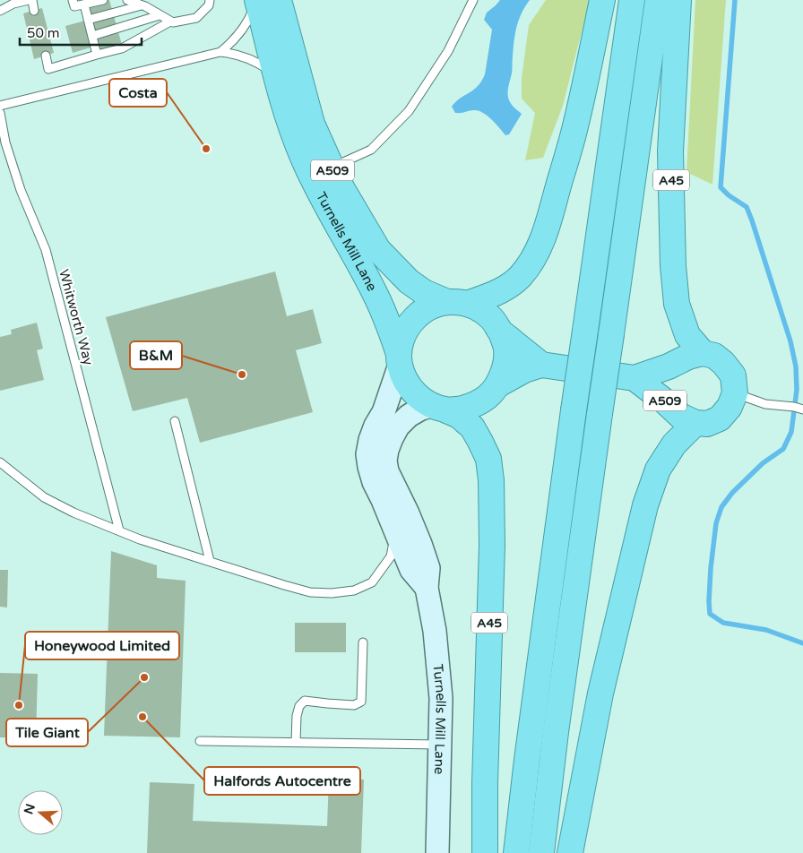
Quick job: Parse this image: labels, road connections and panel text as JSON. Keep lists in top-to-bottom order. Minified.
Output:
{"streets":{"highway":["A509","A45","Turnells Mill Lane"],"lane":["Whitworth Way"]},"crossings":[["A509","A45"],["A509","Turnells Mill Lane"],["A45","Turnells Mill Lane"]],"places":["Costa","B&M","Tile Giant","Honeywood Limited","Halfords Autocentre"],"scale_bar":"50 m","north":"left"}
